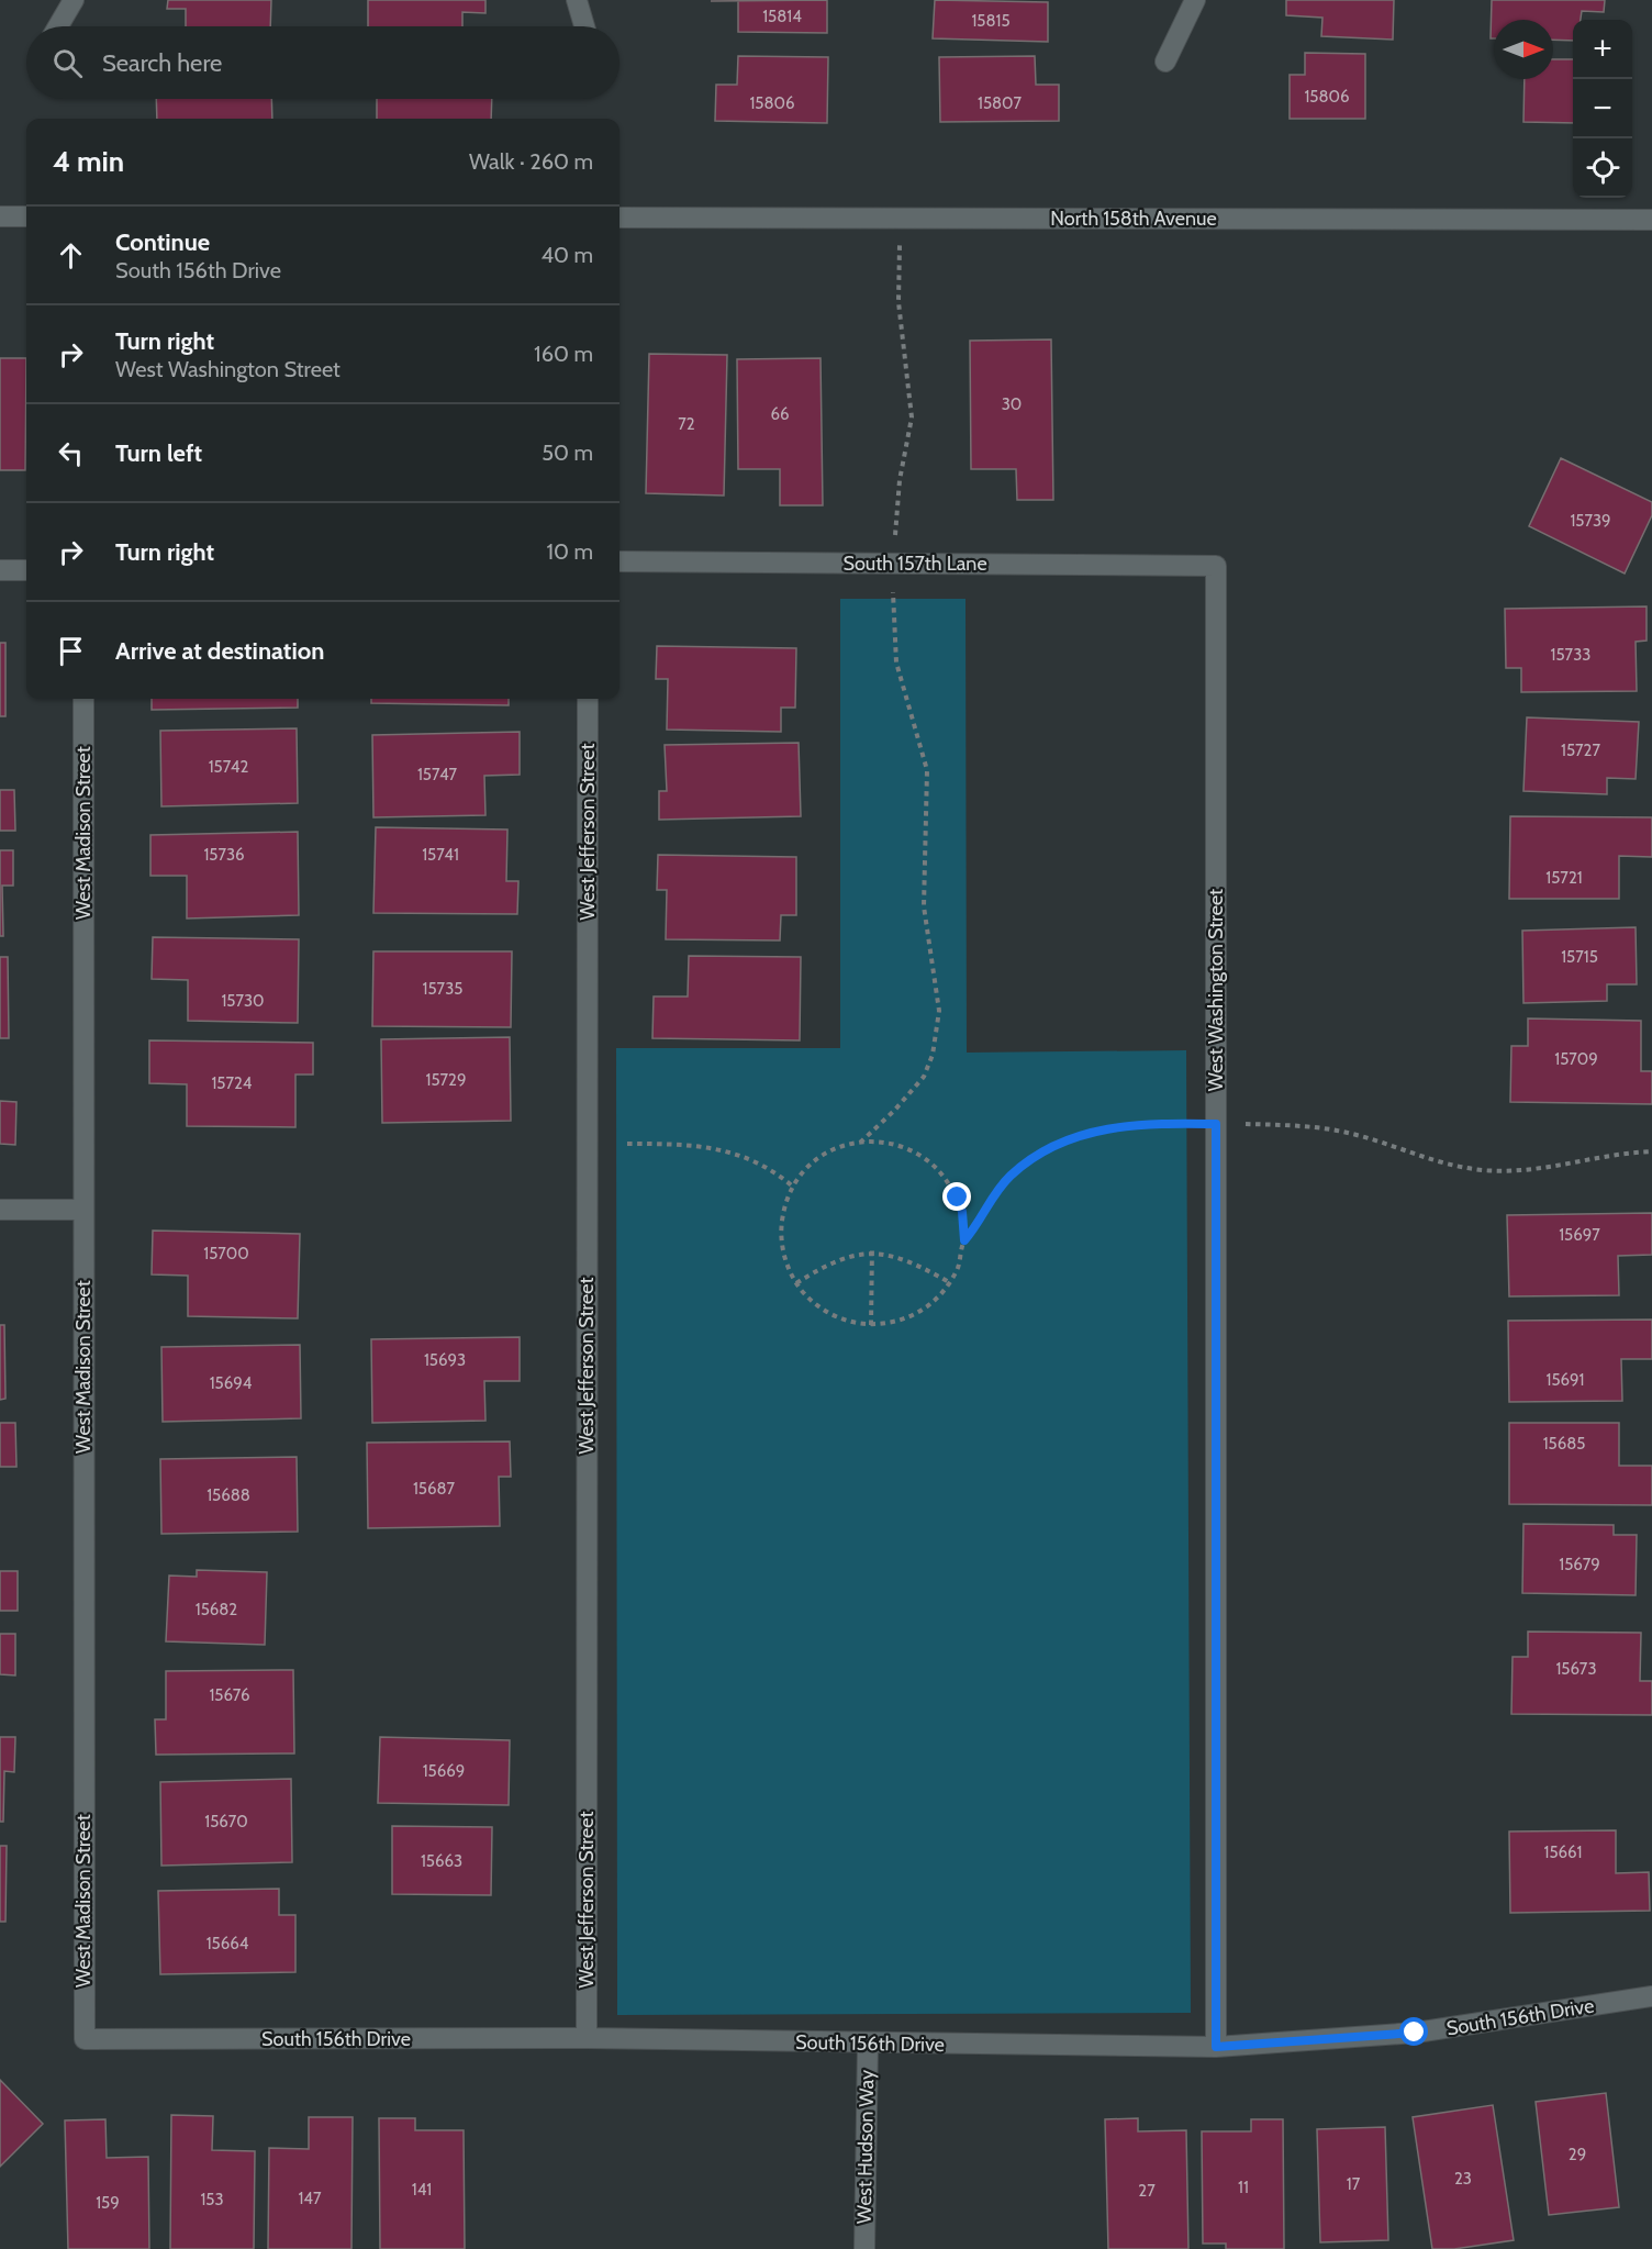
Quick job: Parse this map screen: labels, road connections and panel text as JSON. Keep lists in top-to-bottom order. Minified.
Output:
{"streets":{"street":["North 158th Avenue","South 157th Lane","West Jefferson Street","West Madison Street","West Washington Street","South 156th Drive","West Hudson Way"]},"crossings":[["South 157th Lane","West Washington Street"],["West Jefferson Street","South 156th Drive"],["West Madison Street","South 156th Drive"],["West Washington Street","South 156th Drive"],["South 156th Drive","West Hudson Way"]],"house_numbers":["15814","15815","15806","15806","15807","30","66","72","15739","15733","15727","15742","15747","15736","15741","15721","15715","15735","15730","15709","15729","15724","15697","15700","15693","15691","15694","15685","15687","15688","15679","15682","15673","15676","15669","15670","15661","15663","15664","29","23","17","11","141","27","147","153","159"],"north":"right","page":{"map_buttons":["+","−"],"search":"Search here","heading":["4 min","Walk · 260 m"],"list":[["Continue","South 156th Drive","40 m"],["Turn right","West Washington Street","160 m"],["Turn left","50 m"],["Turn right","10 m"],"Arrive at destination"]}}
